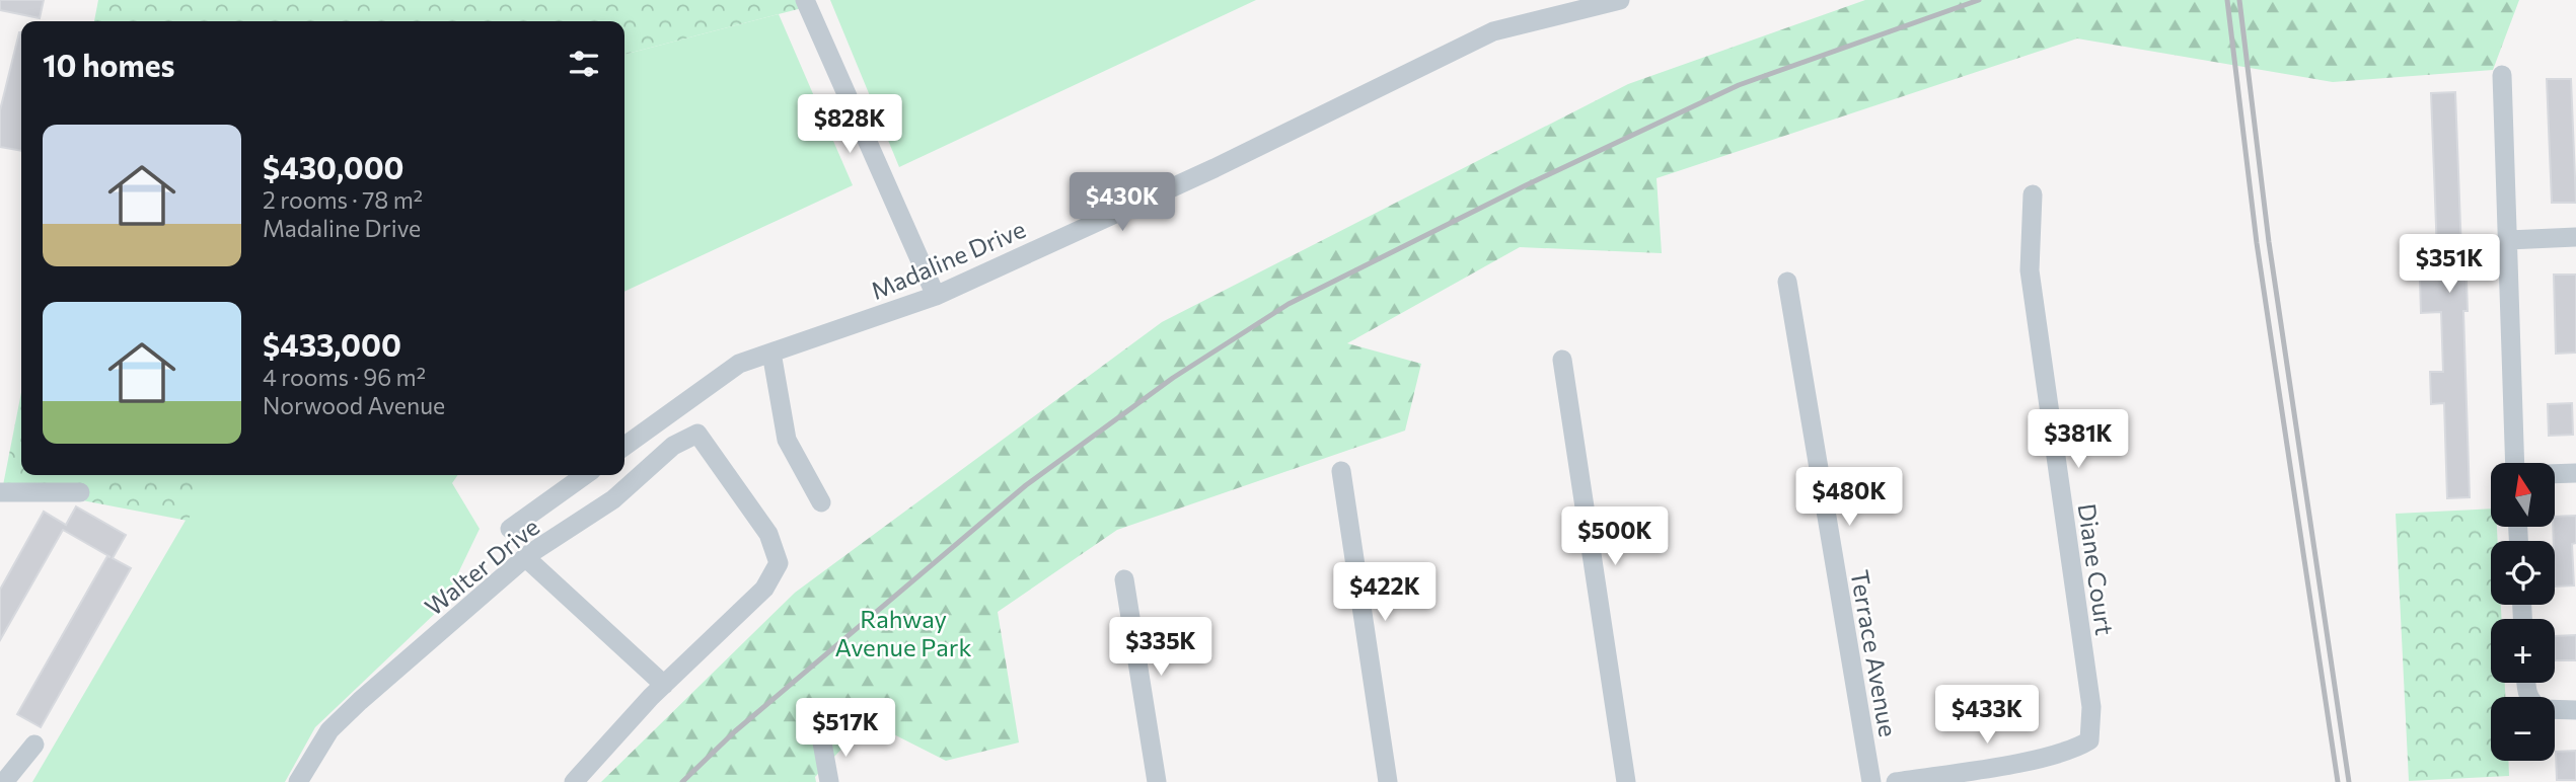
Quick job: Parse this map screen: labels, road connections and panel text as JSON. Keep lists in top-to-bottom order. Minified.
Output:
{"streets":{"street":["Madaline Drive","Walter Drive","Diane Court","Terrace Avenue"]},"parks":["Rahway Avenue Park"],"north":"top","page":{"heading":"10 homes","price":["$828K","$430K","$351K","$381K","$480K","$500K","$422K","$335K","$433K","$517K"],"list":[{"name":"$430,000","note":"2 rooms · 78 m² · Madaline Drive"},{"name":"$433,000","note":"4 rooms · 96 m² · Norwood Avenue"}],"map_buttons":["+","−"]}}
